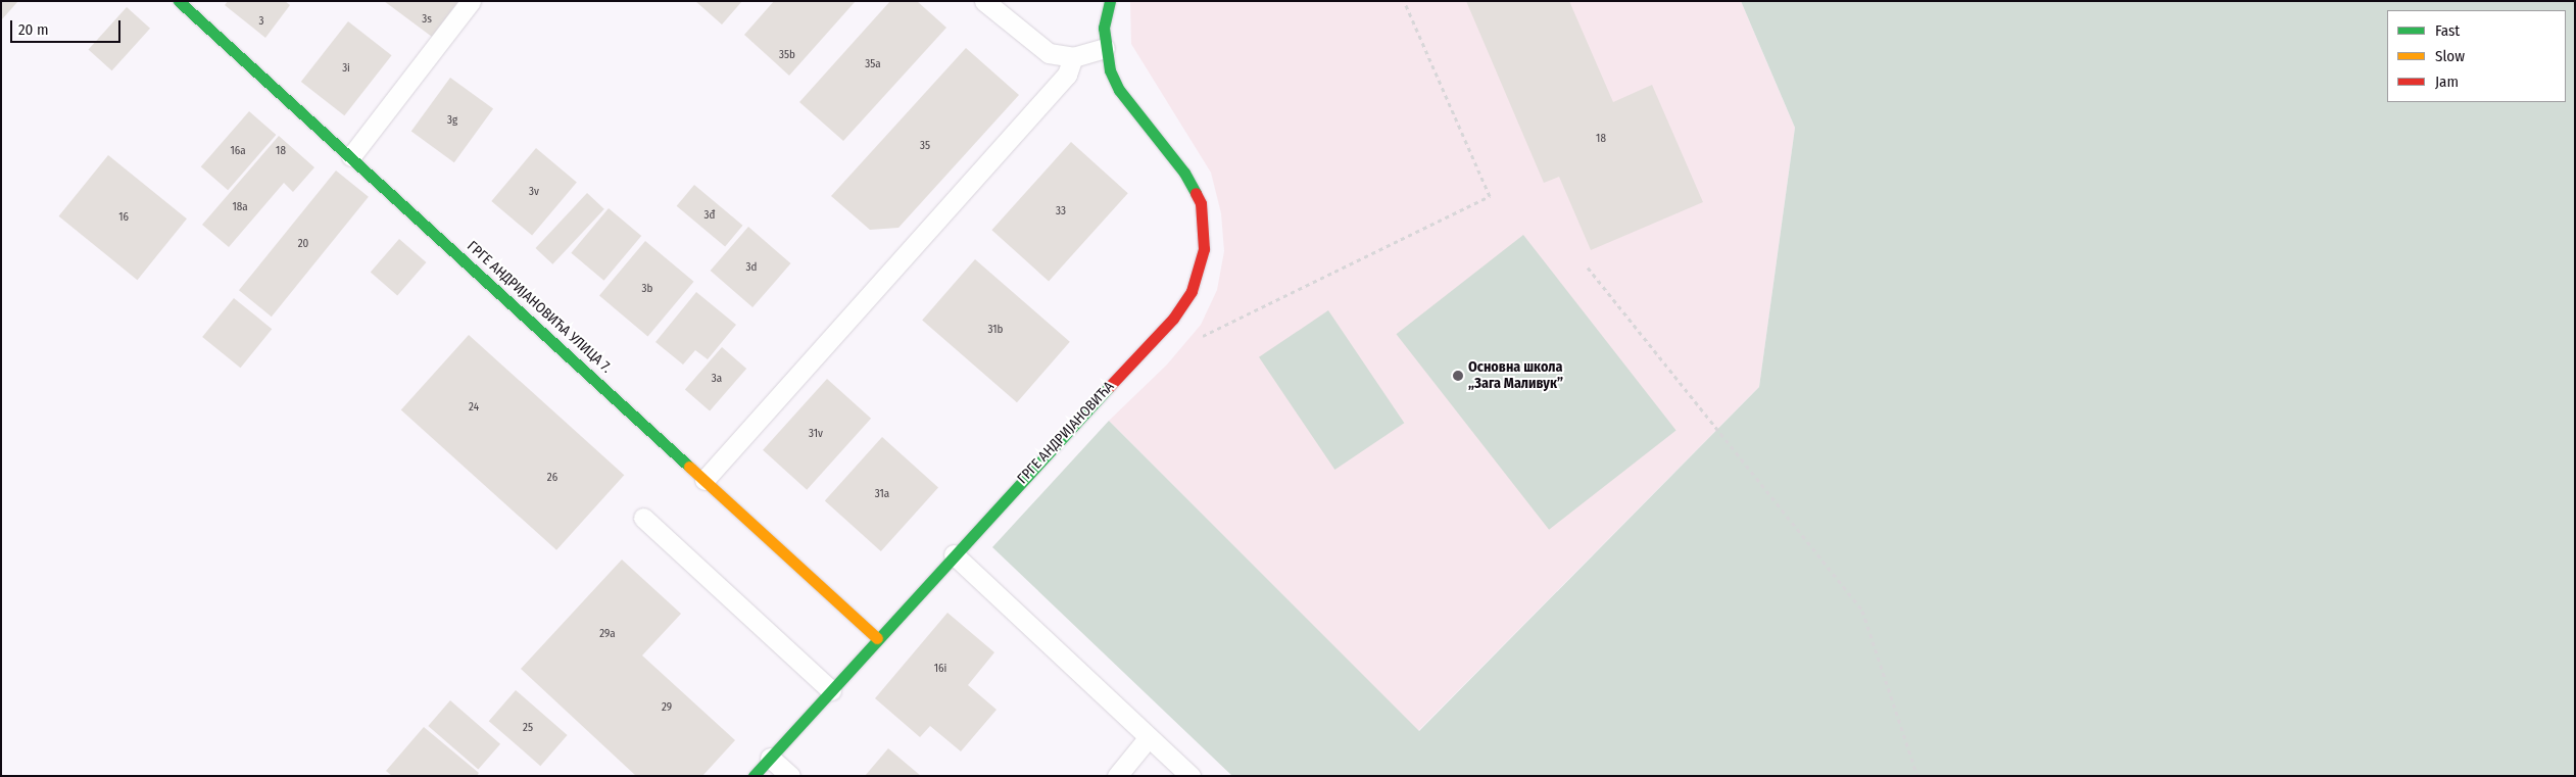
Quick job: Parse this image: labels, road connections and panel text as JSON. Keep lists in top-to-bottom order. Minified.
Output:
{"streets":{"street":["ГРГЕ АНДРИЈАНОВИЋА УЛИЦА 7.","ГРГЕ АНДРИЈАНОВИЋА"]},"crossings":[["ГРГЕ АНДРИЈАНОВИЋА УЛИЦА 7.","ГРГЕ АНДРИЈАНОВИЋА"]],"places":["Основна школа „Зага Маливук”"],"house_numbers":["3s","3","35b","35a","3i","3g","18","35","16a","18","3v","18a","33","3đ","16","20","3d","3b","31b","3a","24","31v","26","31a","29a","16i","29","25"],"legend":["Fast","Slow","Jam"],"scale_bar":"20 m"}
